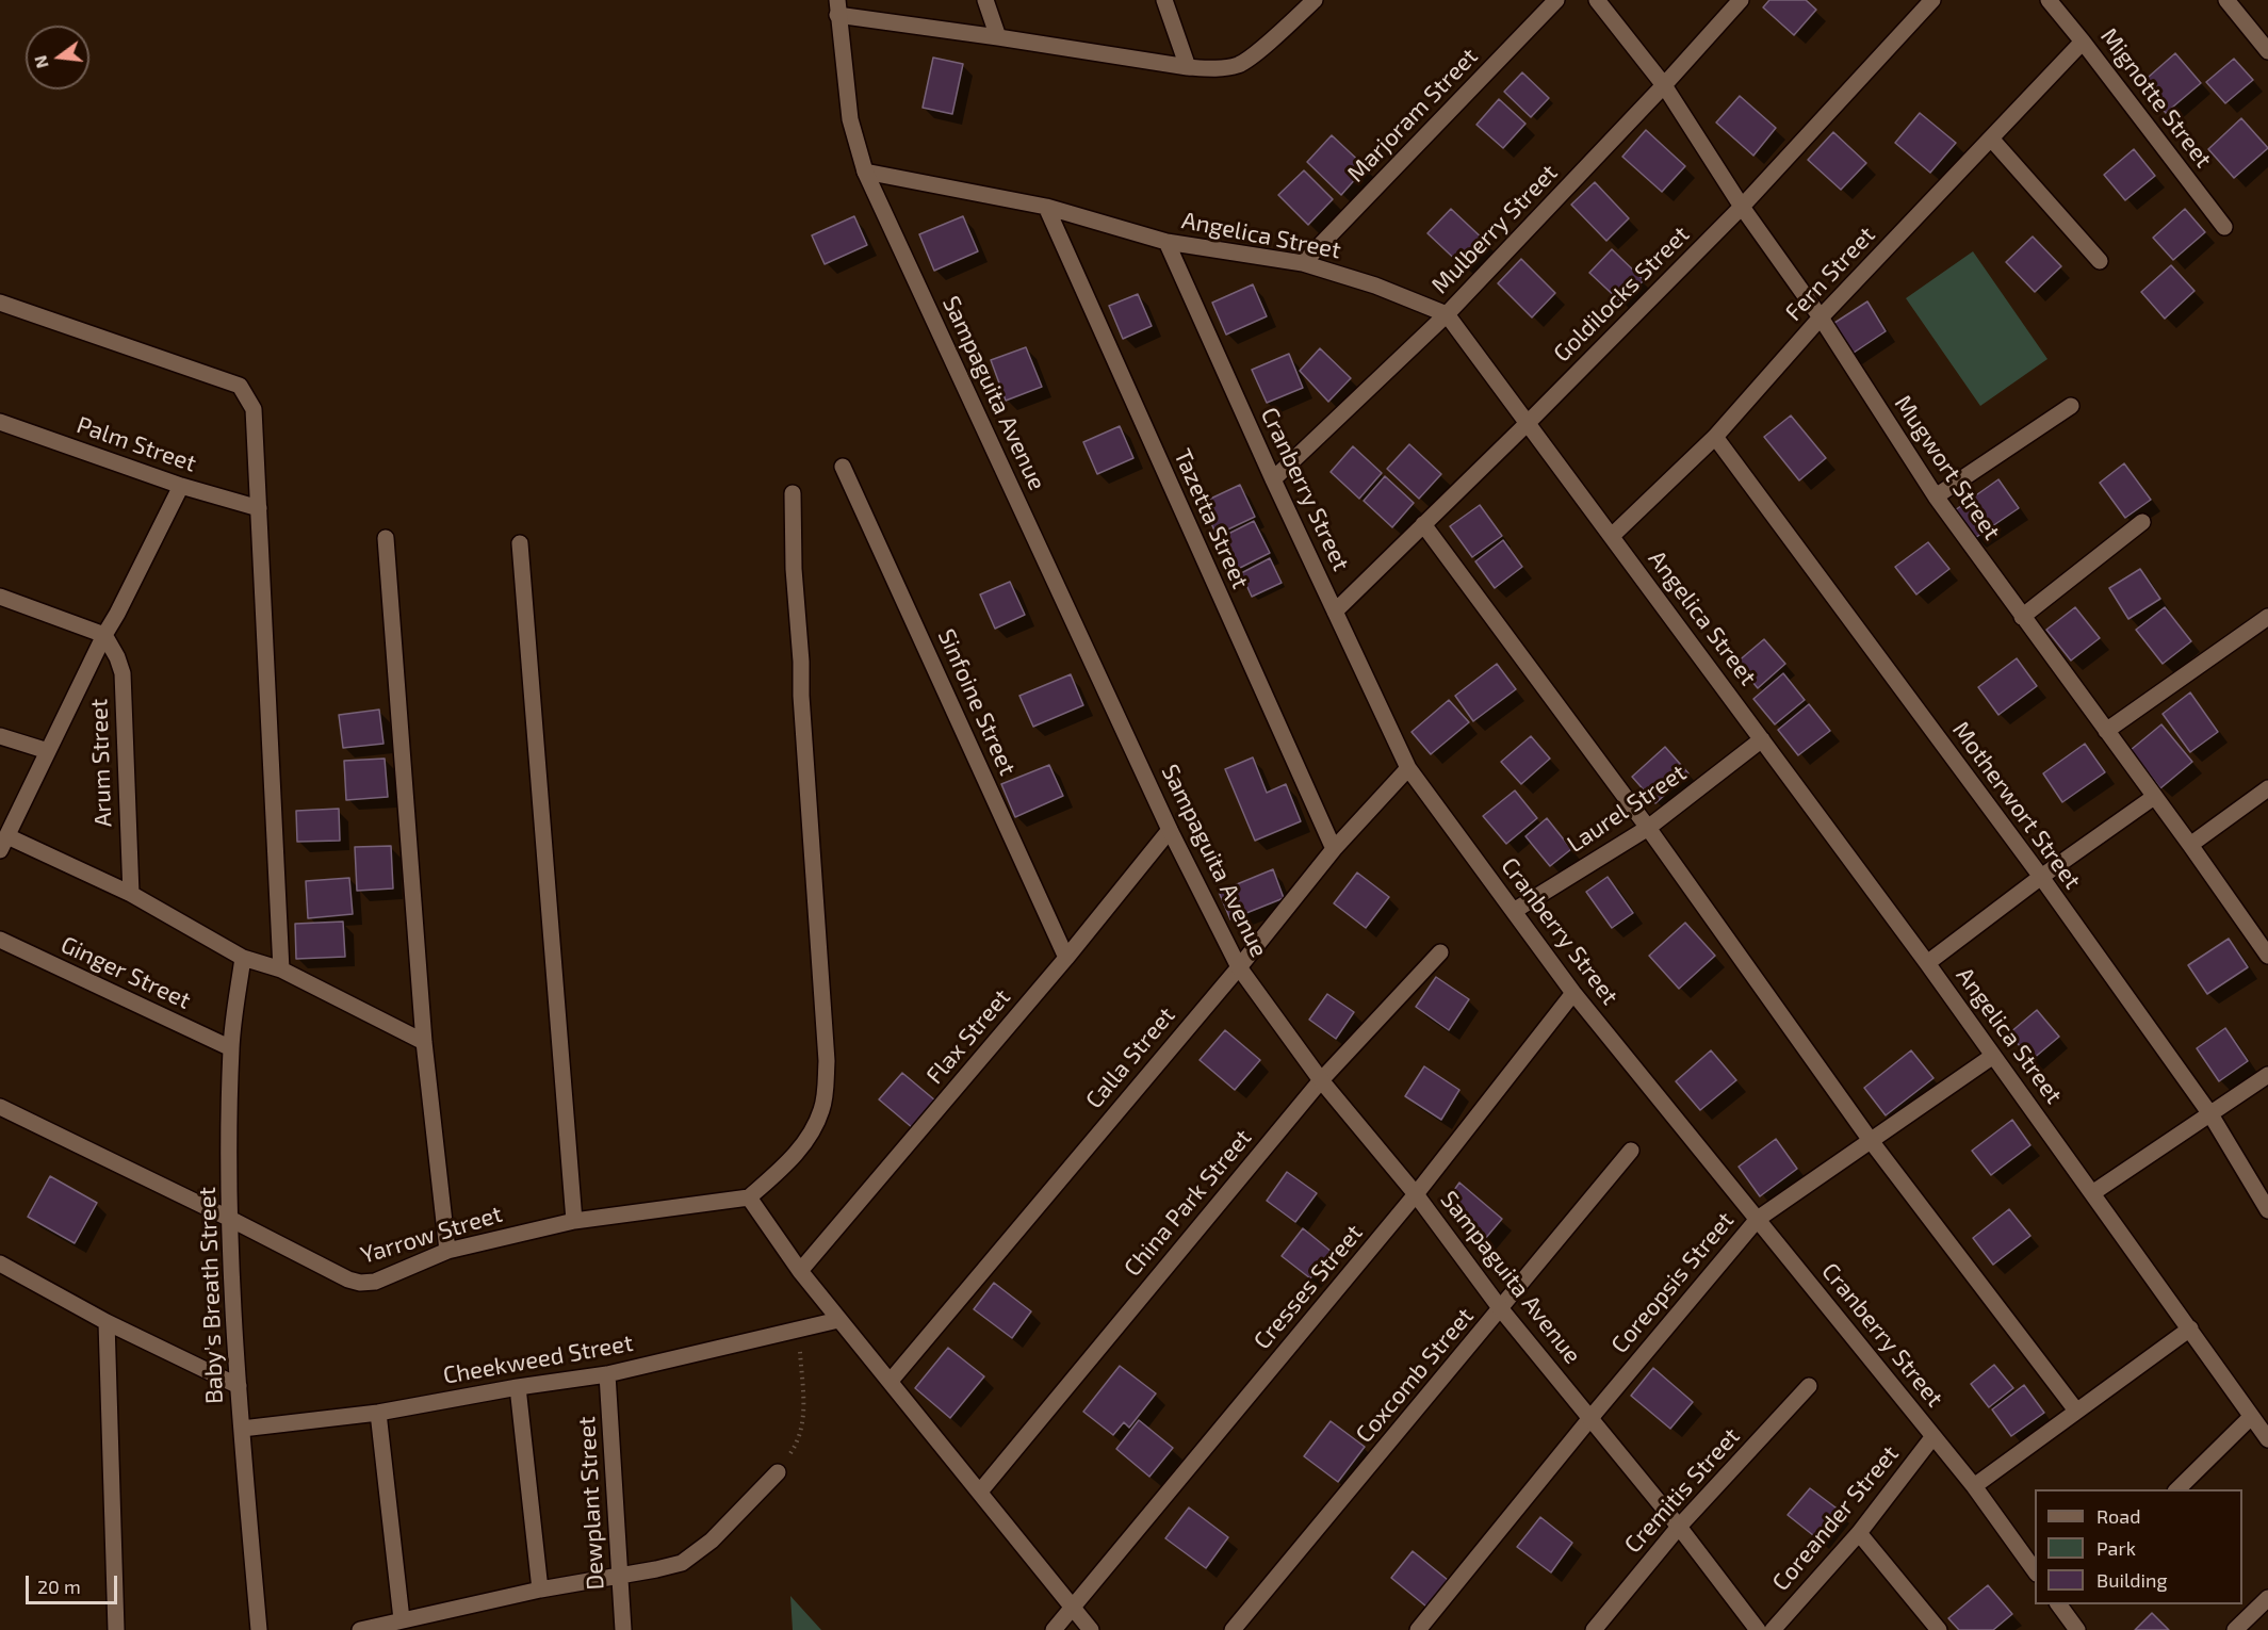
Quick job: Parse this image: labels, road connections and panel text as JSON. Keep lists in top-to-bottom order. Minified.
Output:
{"streets":{"street":["Mignotte Street","Marjoram Street","Mulberry Street","Angelica Street","Fern Street","Goldilocks Street","Sampaguita Avenue","Palm Street","Mugwort Street","Cranberry Street","Tazetta Street","Sinfoine Street","Arum Street","Motherwort Street","Laurel Street","Ginger Street","Flax Street","Calla Street","China Park Street","Yarrow Street","Coreopsis Street","Cresses Street","Baby's Breath Street","Cheekweed Street","Coxcomb Street","Cremitis Street","Dewplant Street","Coreander Street"]},"crossings":[["Mignotte Street","Fern Street"],["Marjoram Street","Angelica Street"],["Mulberry Street","Angelica Street"],["Mulberry Street","Mugwort Street"],["Mulberry Street","Cranberry Street"],["Angelica Street","Fern Street"],["Angelica Street","Goldilocks Street"],["Angelica Street","Sampaguita Avenue"],["Angelica Street","Cranberry Street"],["Angelica Street","Tazetta Street"],["Angelica Street","Laurel Street"],["Angelica Street","Coreopsis Street"],["Fern Street","Mugwort Street"],["Fern Street","Motherwort Street"],["Goldilocks Street","Mugwort Street"],["Goldilocks Street","Cranberry Street"],["Sampaguita Avenue","Flax Street"],["Sampaguita Avenue","Calla Street"],["Sampaguita Avenue","China Park Street"],["Sampaguita Avenue","Coreopsis Street"],["Sampaguita Avenue","Cresses Street"],["Sampaguita Avenue","Coxcomb Street"],["Sampaguita Avenue","Cremitis Street"],["Cranberry Street","Laurel Street"],["Cranberry Street","Calla Street"],["Cranberry Street","Coreopsis Street"],["Cranberry Street","Cresses Street"],["Cranberry Street","Coreander Street"],["Tazetta Street","Calla Street"],["Sinfoine Street","Flax Street"],["Ginger Street","Baby's Breath Street"],["Yarrow Street","Baby's Breath Street"],["Baby's Breath Street","Cheekweed Street"],["Cheekweed Street","Dewplant Street"]],"legend":["Road","Park","Building"],"scale_bar":"20 m","north":"left"}
